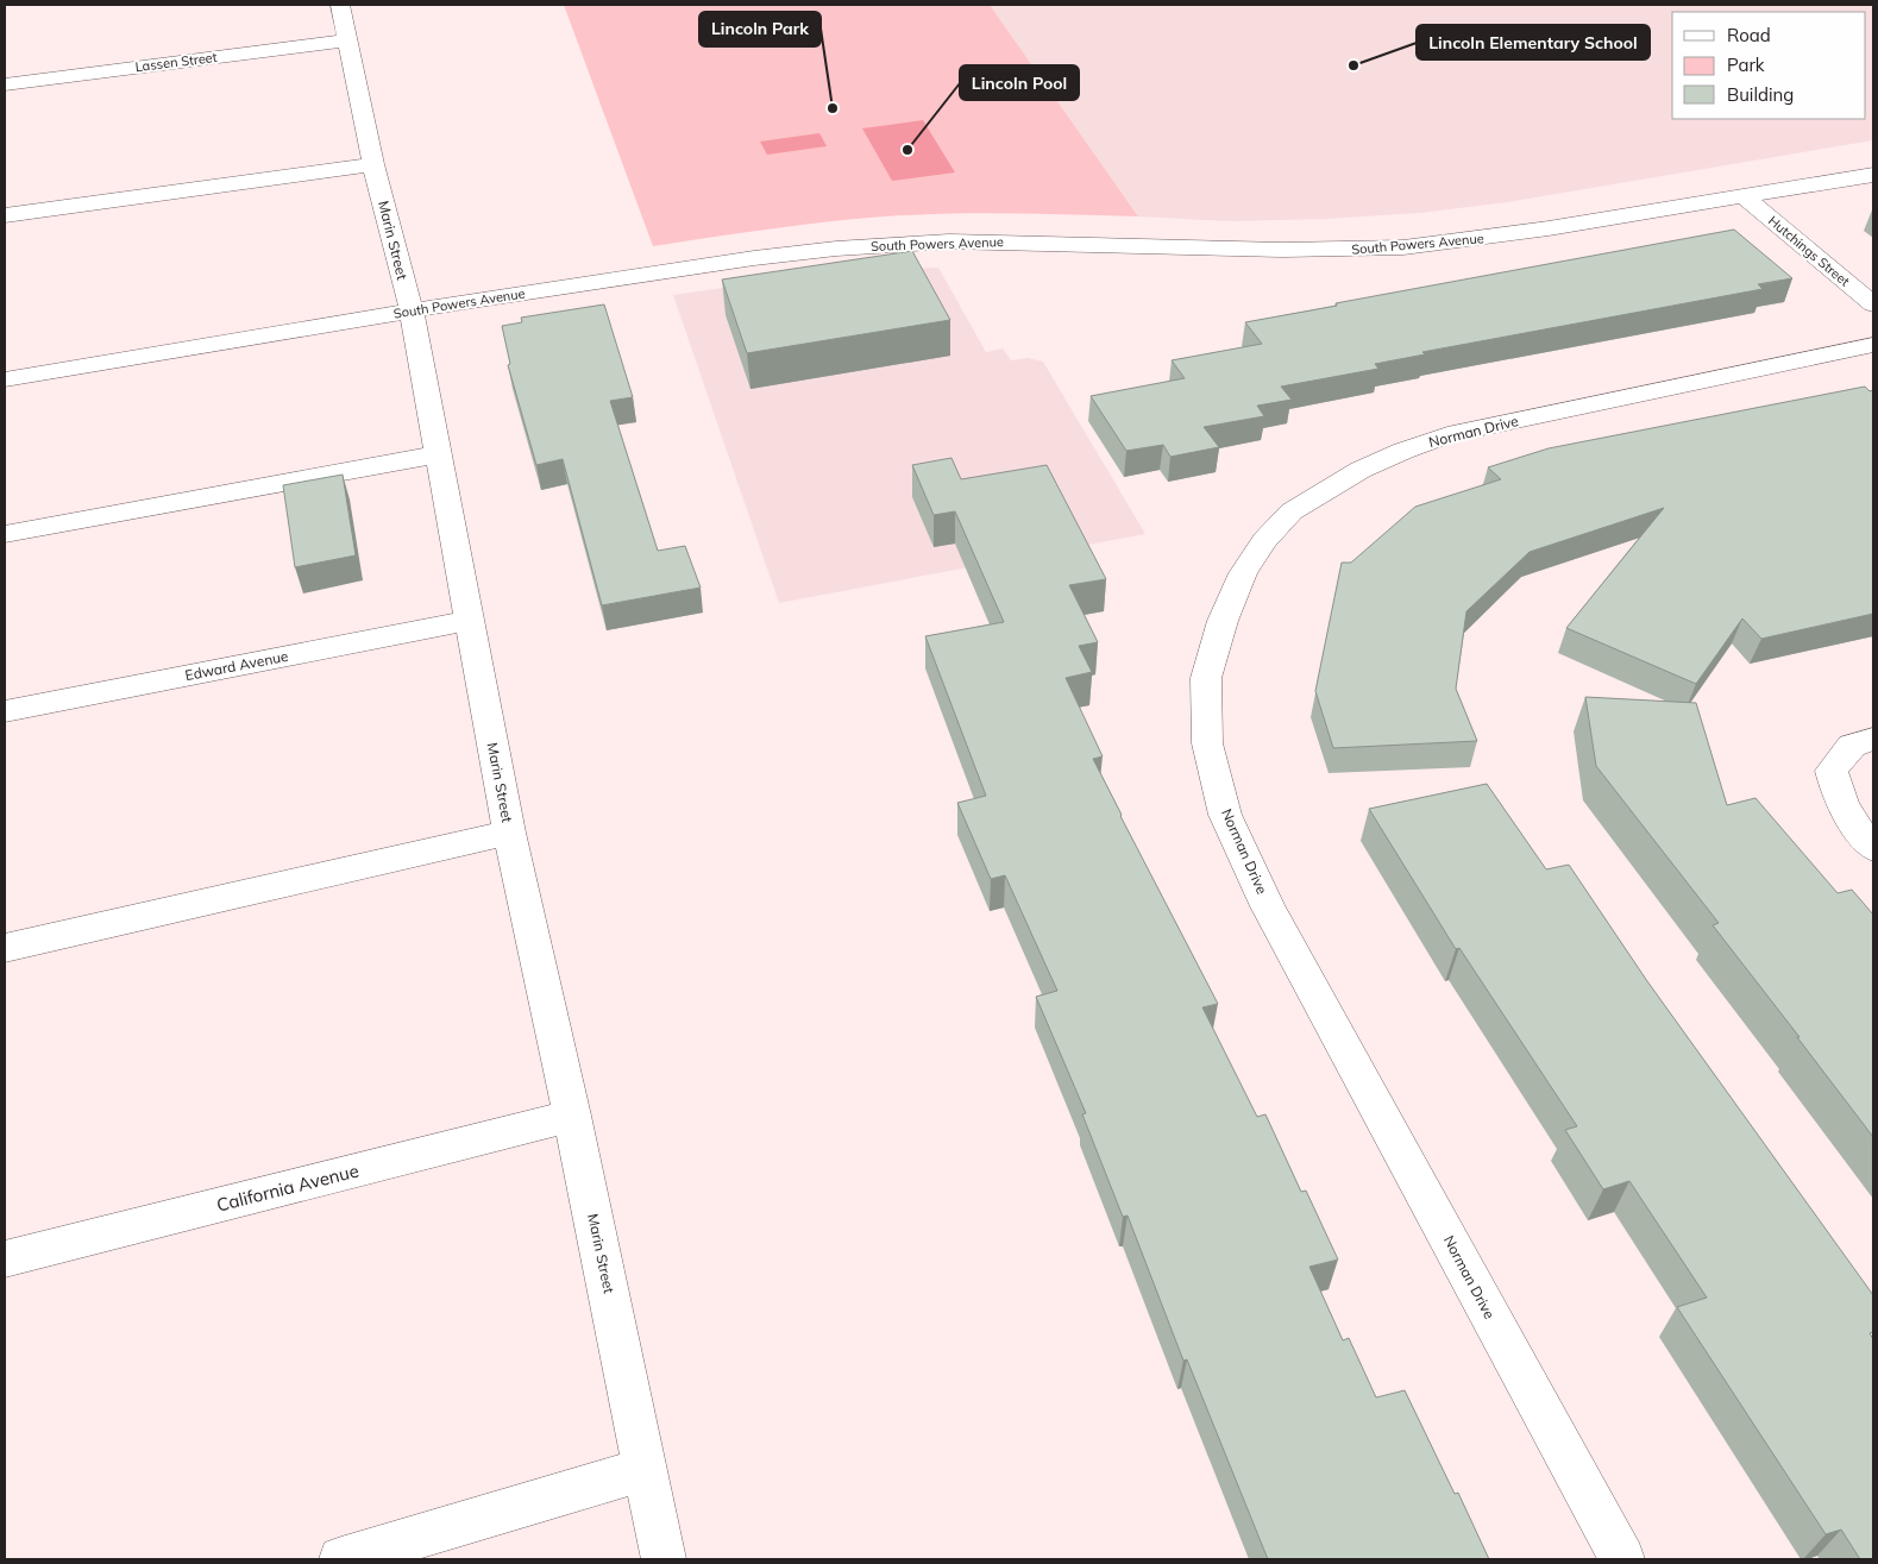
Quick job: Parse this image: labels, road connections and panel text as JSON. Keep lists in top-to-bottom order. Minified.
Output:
{"streets":{"street":["Lassen Street","Marin Street","South Powers Avenue","Hutchings Street","Norman Drive","Edward Avenue","California Avenue"]},"crossings":[["Lassen Street","Marin Street"],["Marin Street","South Powers Avenue"],["Marin Street","Edward Avenue"],["Marin Street","California Avenue"],["South Powers Avenue","Hutchings Street"]],"places":["Lincoln Elementary School","Lincoln Park","Lincoln Pool"],"legend":["Road","Park","Building"]}
